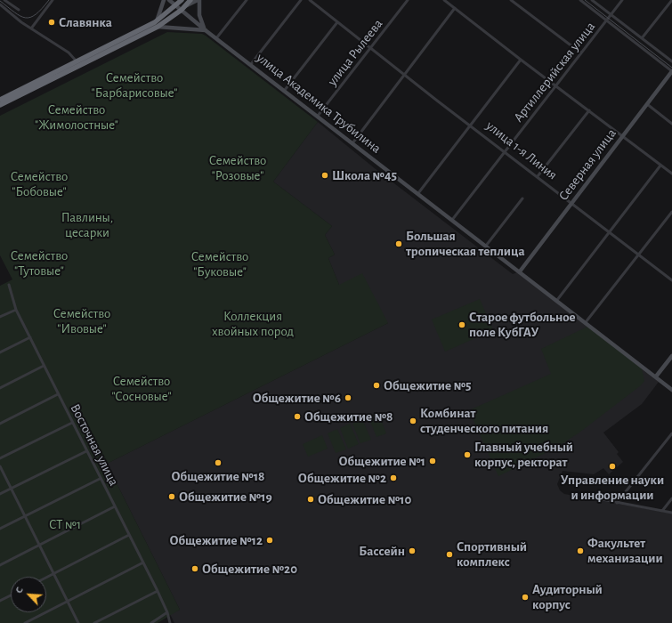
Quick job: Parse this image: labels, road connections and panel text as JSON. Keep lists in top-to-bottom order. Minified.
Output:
{"streets":{"main road":["улица Академика Трубилина","Северная улица"],"street":["улица Рылеева","Артиллерийская улица","улица 1-я Линия","Восточная улица"]},"crossings":[["улица Рылеева","улица Академика Трубилина"],["улица Рылеева","улица 1-я Линия"],["Артиллерийская улица","улица Академика Трубилина"],["Артиллерийская улица","улица 1-я Линия"],["улица Академика Трубилина","улица 1-я Линия"],["улица Академика Трубилина","Северная улица"],["улица 1-я Линия","Северная улица"]],"parks":["Семейство \"Барбарисовые\"","Семейство \"Жимолостные\"","Семейство \"Розовые\"","Семейство \"Бобовые\"","Павлины, цесарки","Семейство \"Тутовые\"","Семейство \"Буковые\"","Семейство \"Ивовые\"","Коллекция хвойных пород","Семейство \"Сосновые\"","СТ №1"],"places":["Славянка","Школа №45","Большая тропическая теплица","Старое футбольное поле КубГАУ","Общежитие №5","Общежитие №6","Общежитие №8","Комбинат студенческого питания","Главный учебный корпус, ректорат","Общежитие №1","Общежитие №18","Управление науки и информации","Общежитие №2","Общежитие №19","Общежитие №10","Общежитие №12","Бассейн","Факультет механизации","Спортивный комплекс","Общежитие №20","Аудиторный корпус"],"north":"top left"}
